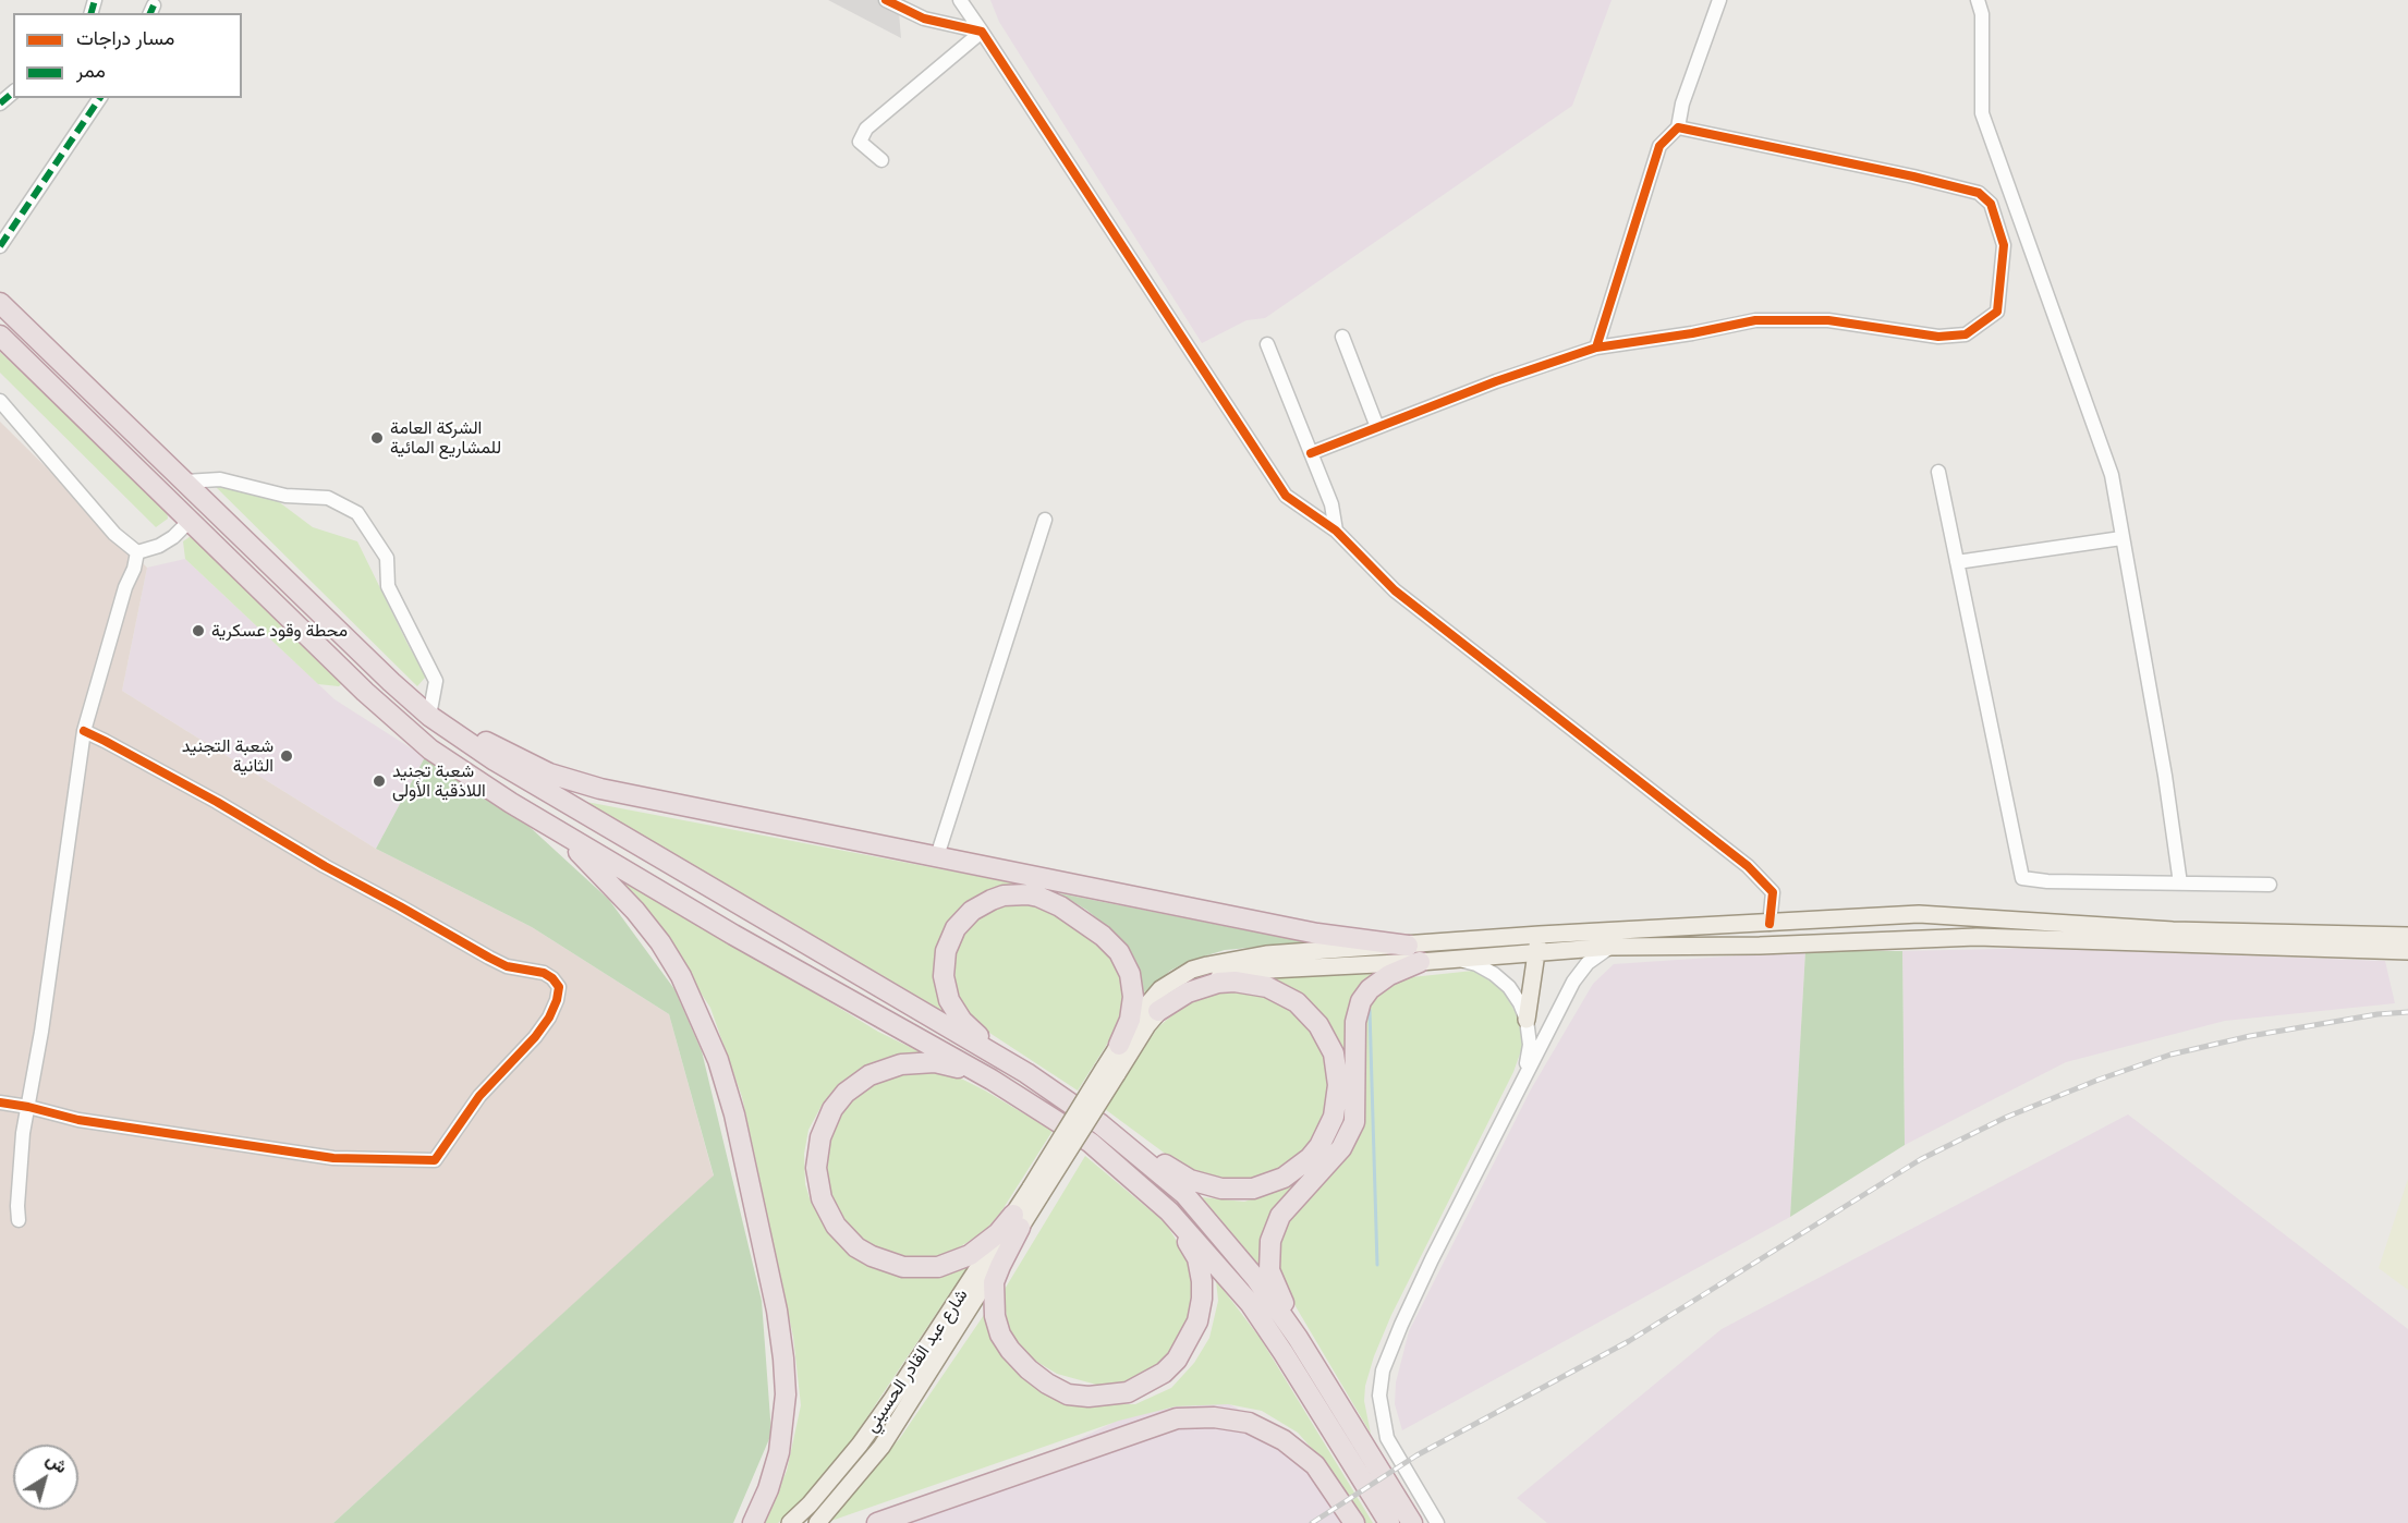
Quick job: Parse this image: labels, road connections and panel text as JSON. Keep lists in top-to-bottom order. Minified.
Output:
{"streets":{"main road":["شارع عبد القادر الحسيني"]},"places":["الشركة العامة للمشاريع المائية","محطة وقود عسكرية","شعبة التجنيد الثانية","شعبة تجنيد اللاذقية الأولى"],"legend":["مسار دراجات","ممر"],"north":"top right"}
